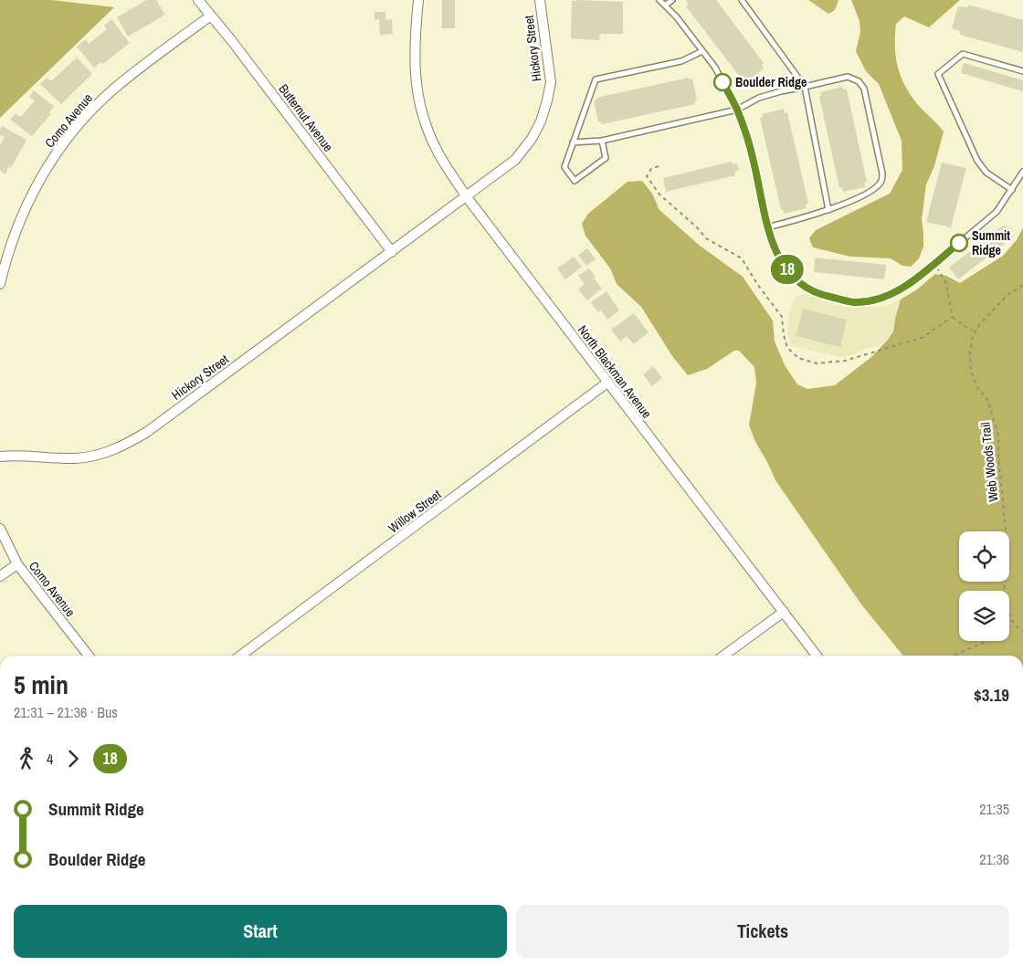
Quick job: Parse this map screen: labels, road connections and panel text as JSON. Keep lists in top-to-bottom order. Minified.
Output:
{"streets":{"street":["Hickory Street","Butternut Avenue","Como Avenue","North Blackman Avenue","Willow Street"],"path":["Web Woods Trail"]},"crossings":[["Hickory Street","Butternut Avenue"],["Hickory Street","North Blackman Avenue"],["Butternut Avenue","Como Avenue"],["North Blackman Avenue","Willow Street"]],"places":["Boulder Ridge","Summit Ridge"],"lines":["bus line 18"],"page":{"on_map":"18","heading":["5 min","21:31 – 21:36 · Bus","$3.19"],"legs":["4","18"],"list":[{"name":"Summit Ridge","value":"21:35"},{"name":"Boulder Ridge","value":"21:36"}],"buttons":["Start","Tickets"]}}
